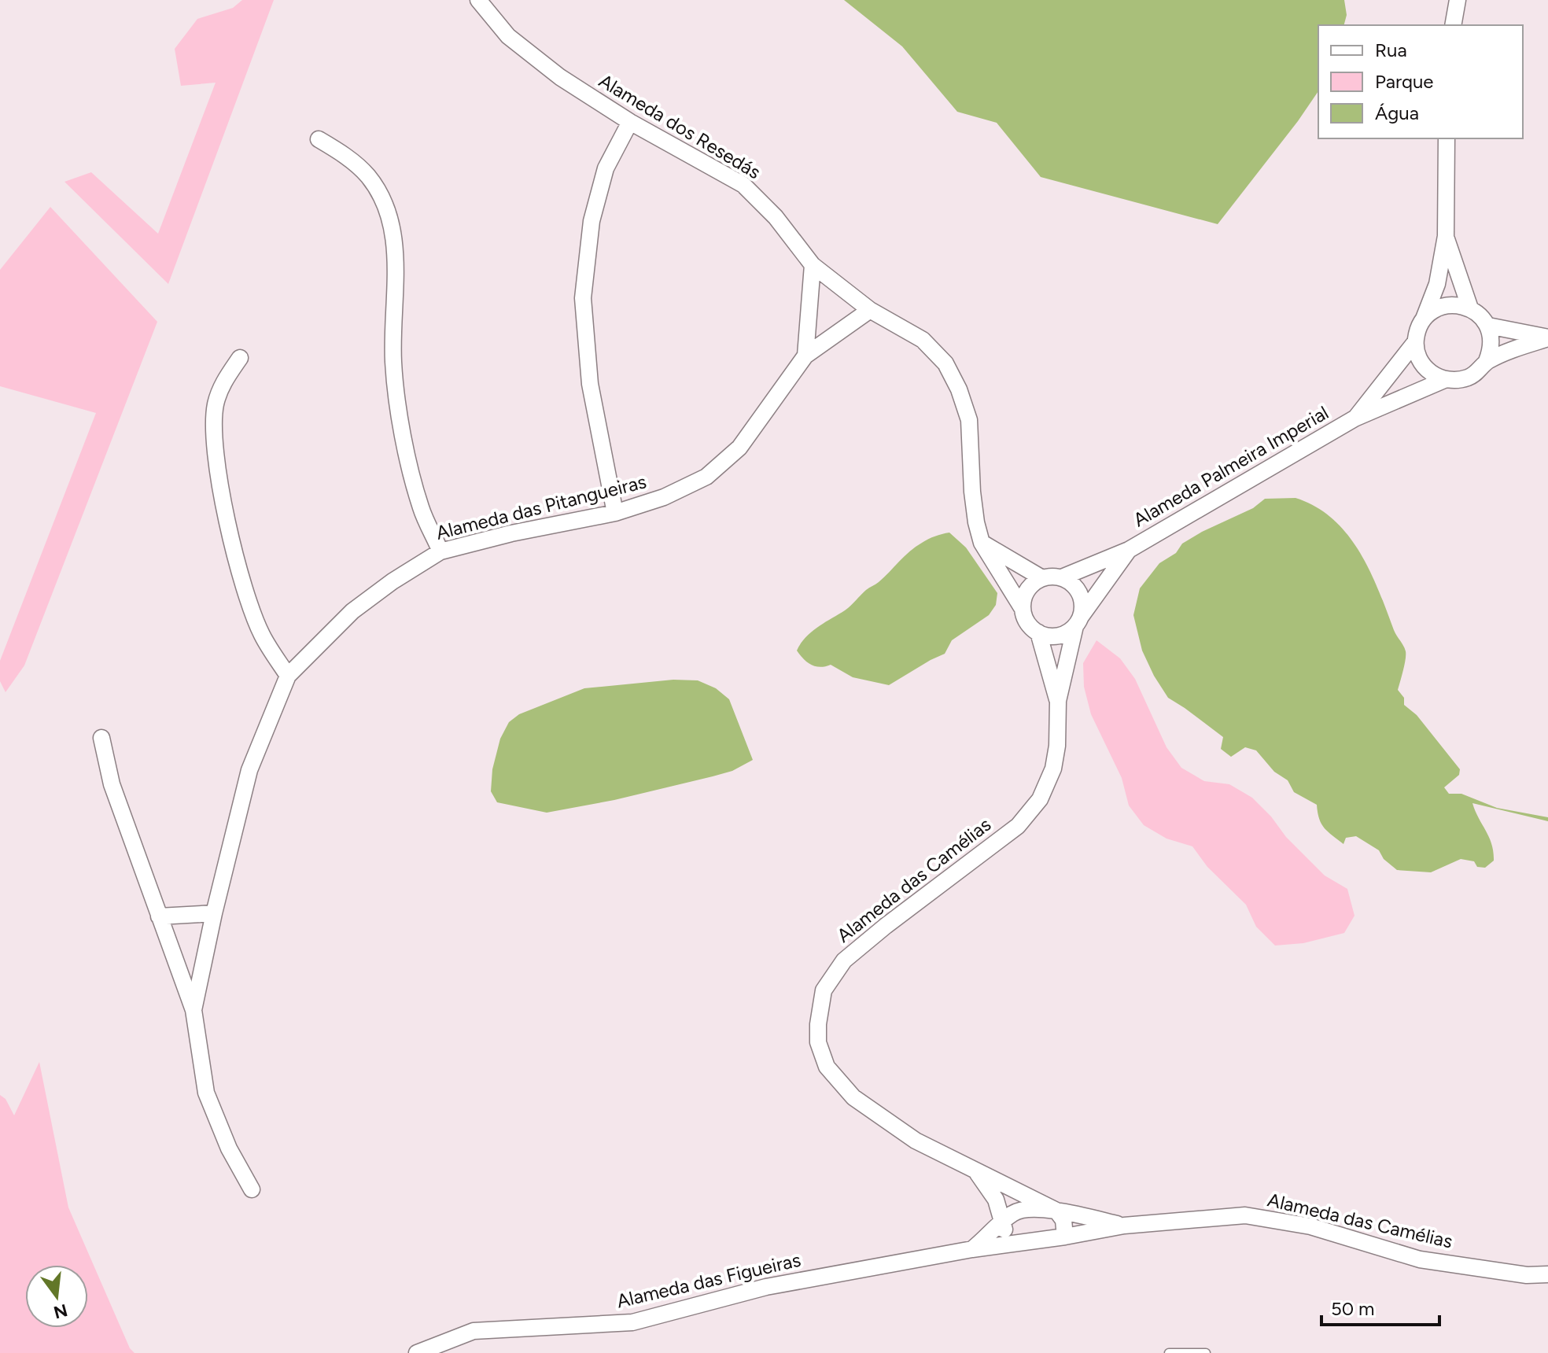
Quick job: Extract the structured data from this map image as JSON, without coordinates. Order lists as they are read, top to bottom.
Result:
{
  "streets": {
    "street": [
      "Alameda dos Resedás",
      "Alameda Palmeira Imperial",
      "Alameda das Pitangueiras",
      "Alameda das Camélias",
      "Alameda das Figueiras"
    ]
  },
  "crossings": [
    ["Alameda dos Resedás", "Alameda Palmeira Imperial"],
    ["Alameda dos Resedás", "Alameda das Pitangueiras"],
    ["Alameda das Camélias", "Alameda das Figueiras"]
  ],
  "legend": ["Rua", "Parque", "Água"],
  "scale_bar": "50 m",
  "north": "bottom"
}
